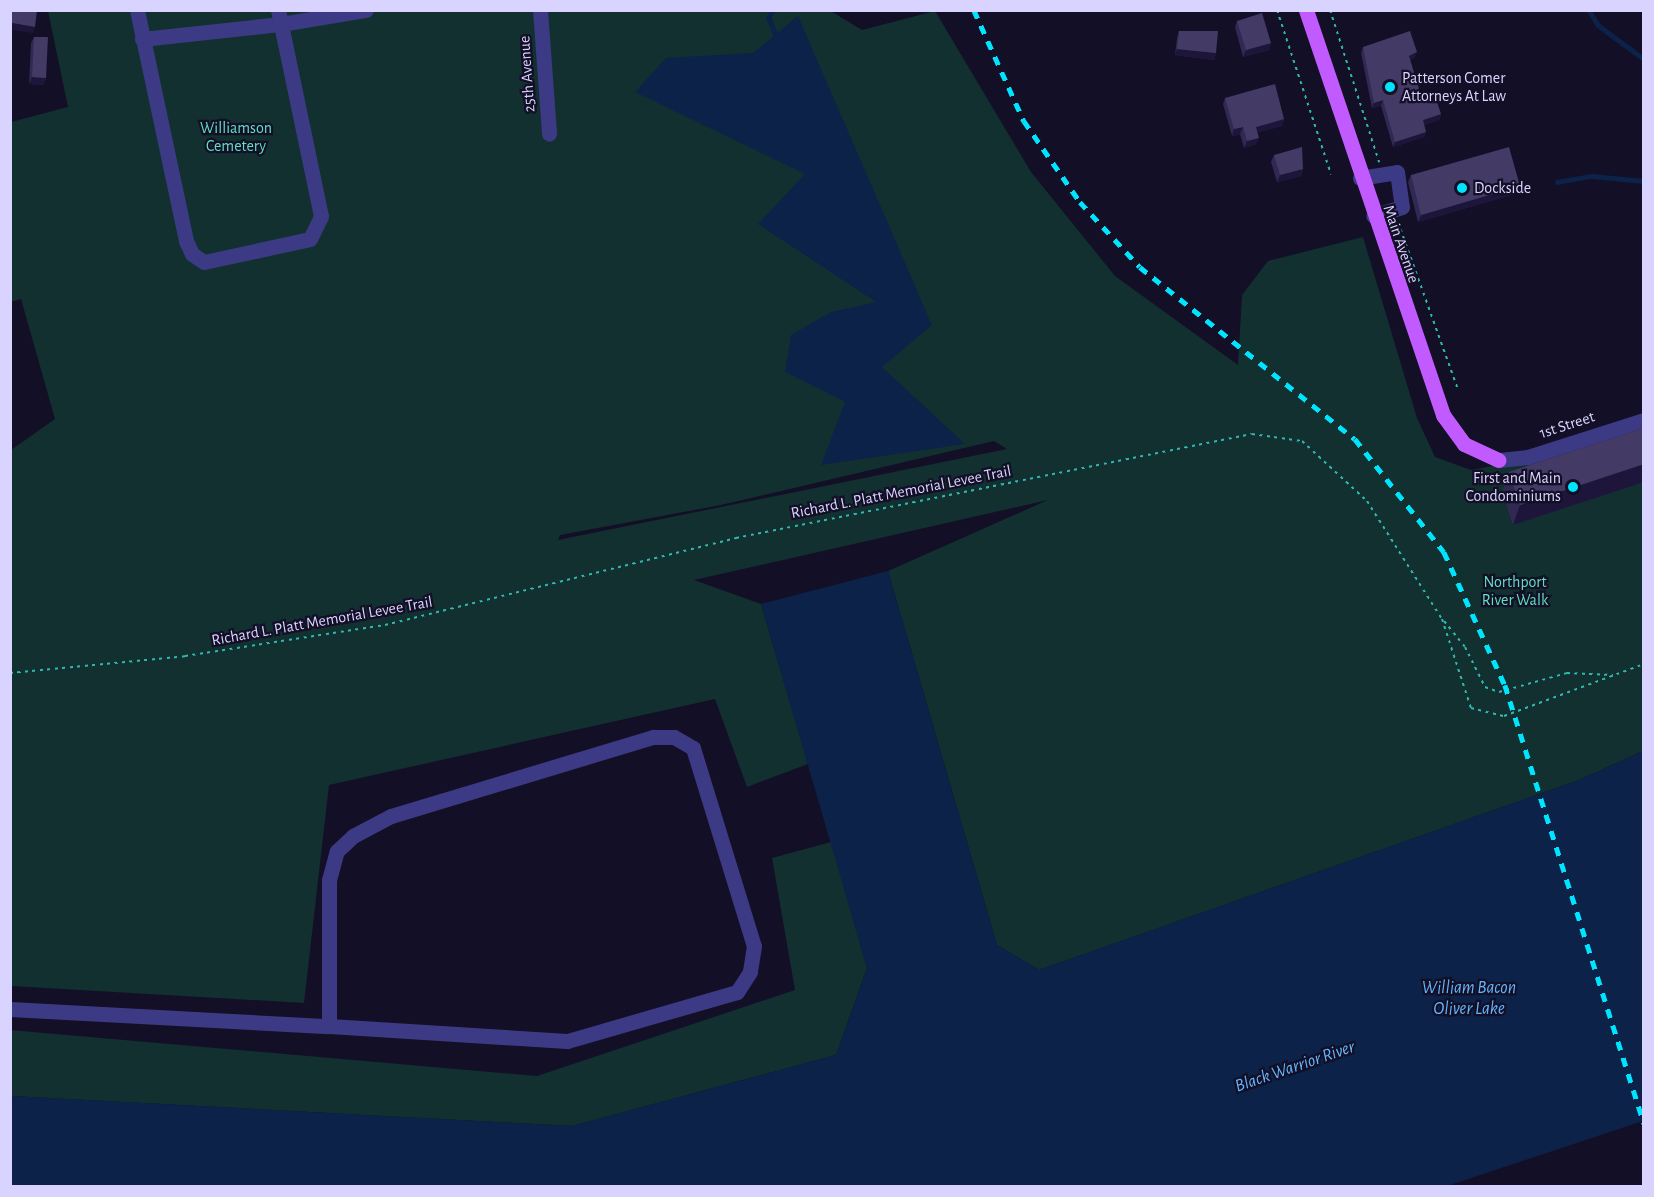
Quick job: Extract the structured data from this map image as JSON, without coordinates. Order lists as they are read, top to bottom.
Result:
{
  "streets": {
    "main road": ["Main Avenue"],
    "street": ["25th Avenue", "1st Street"],
    "path": ["Richard L. Platt Memorial Levee Trail"]
  },
  "crossings": [
    ["Main Avenue", "1st Street"]
  ],
  "water": ["William Bacon Oliver Lake", "Black Warrior River"],
  "parks": ["Williamson Cemetery", "Northport River Walk"],
  "places": ["Patterson Comer Attorneys At Law", "Dockside", "First and Main Condominiums"]
}
